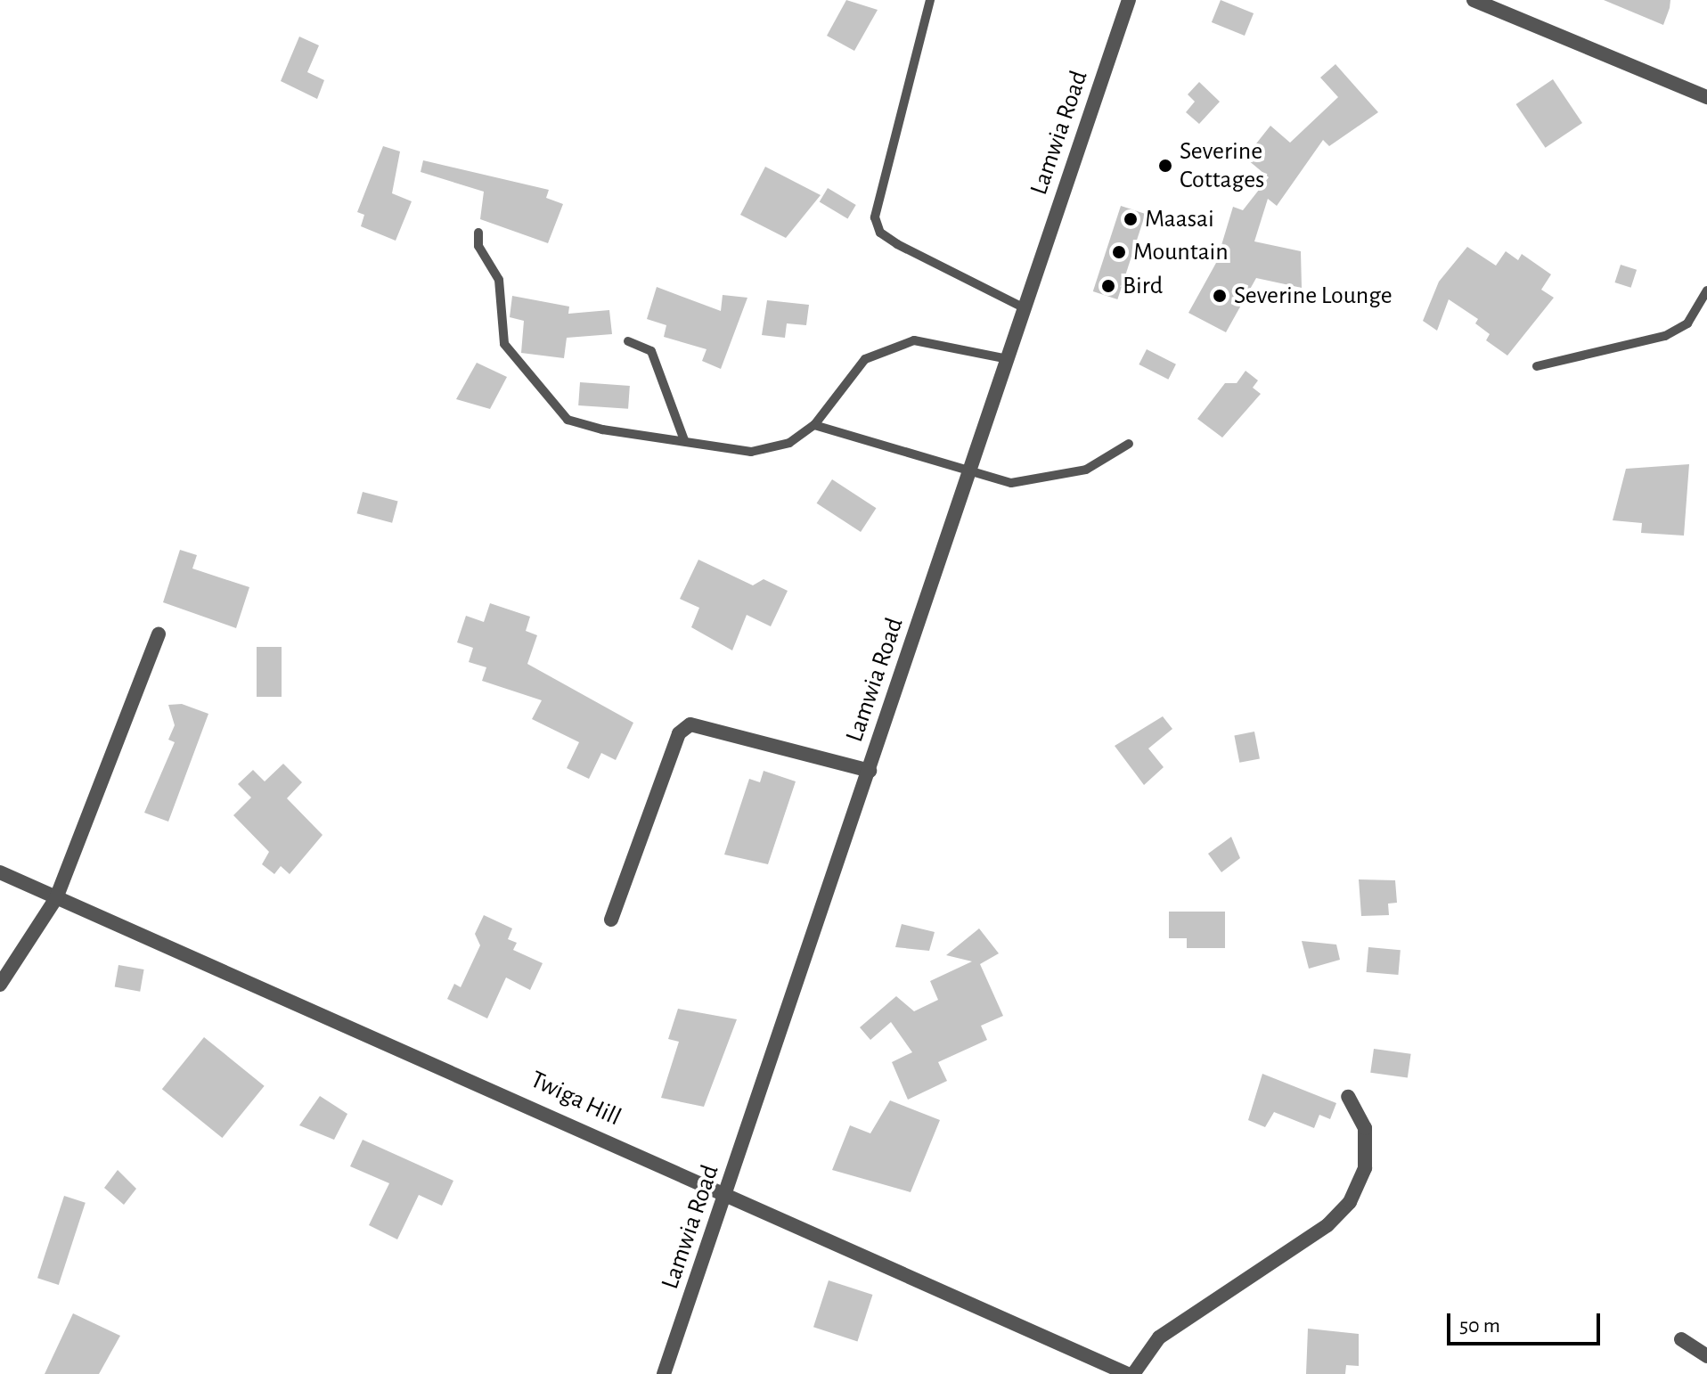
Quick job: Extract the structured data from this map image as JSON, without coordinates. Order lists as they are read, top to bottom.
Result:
{
  "streets": {
    "street": ["Lamwia Road", "Twiga Hill"]
  },
  "crossings": [
    ["Lamwia Road", "Twiga Hill"]
  ],
  "places": [
    "Severine Cottages",
    "Maasai",
    "Mountain",
    "Bird",
    "Severine Lounge"
  ],
  "scale_bar": "50 m"
}
